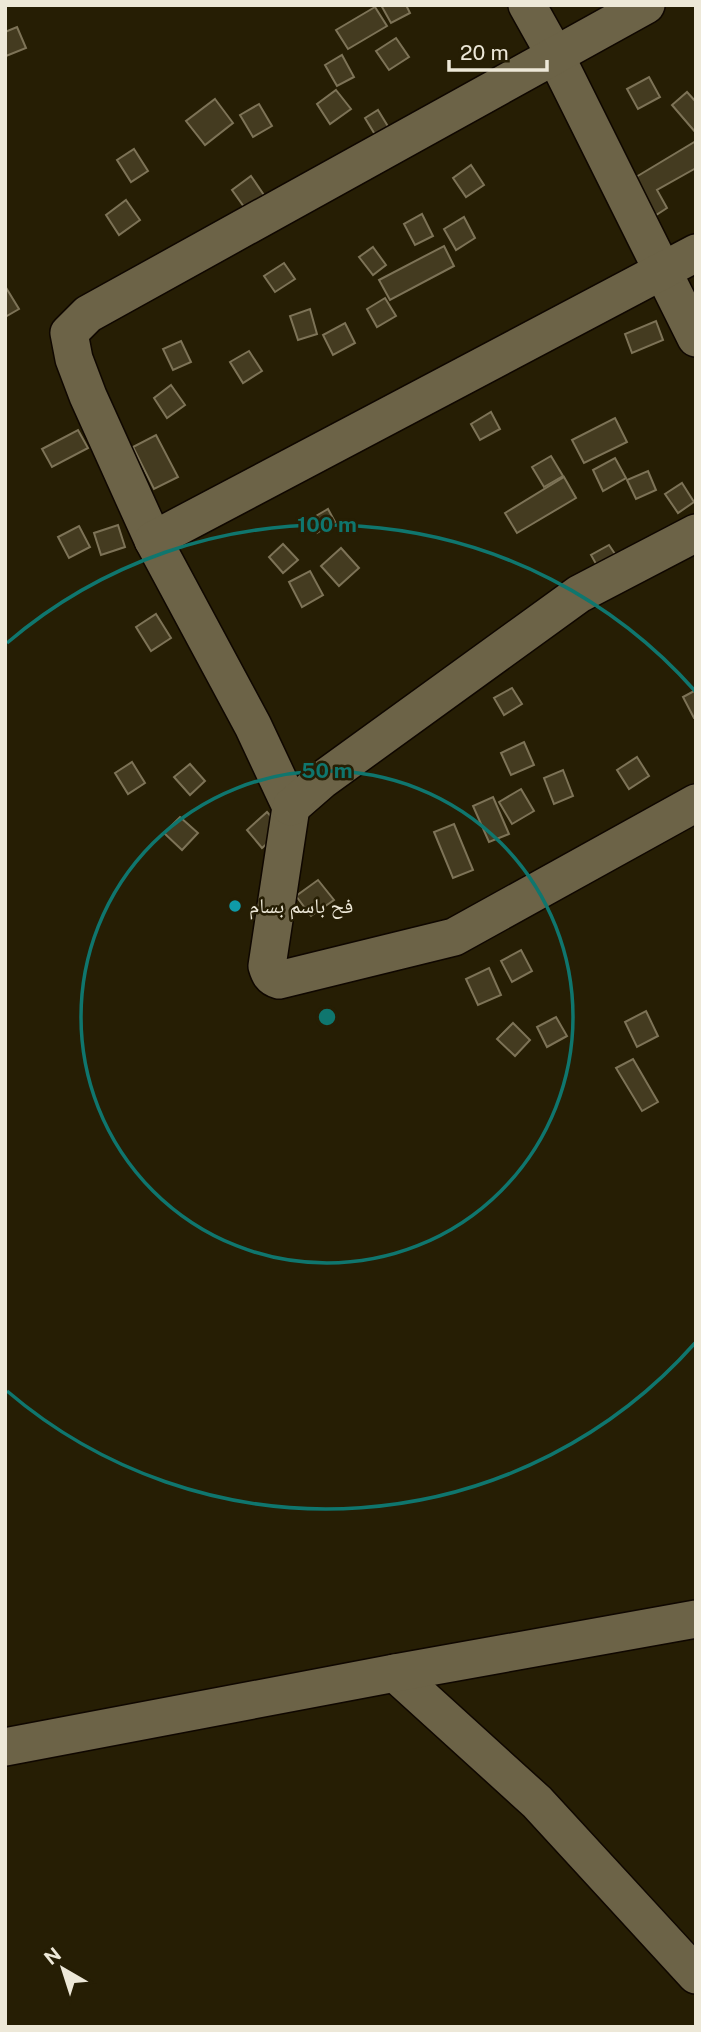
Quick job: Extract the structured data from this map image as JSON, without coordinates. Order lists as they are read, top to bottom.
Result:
{
  "places": ["فح باسم بسام"],
  "scale_bar": "20 m",
  "north": "top left",
  "rings": ["100 m", "50 m"]
}
